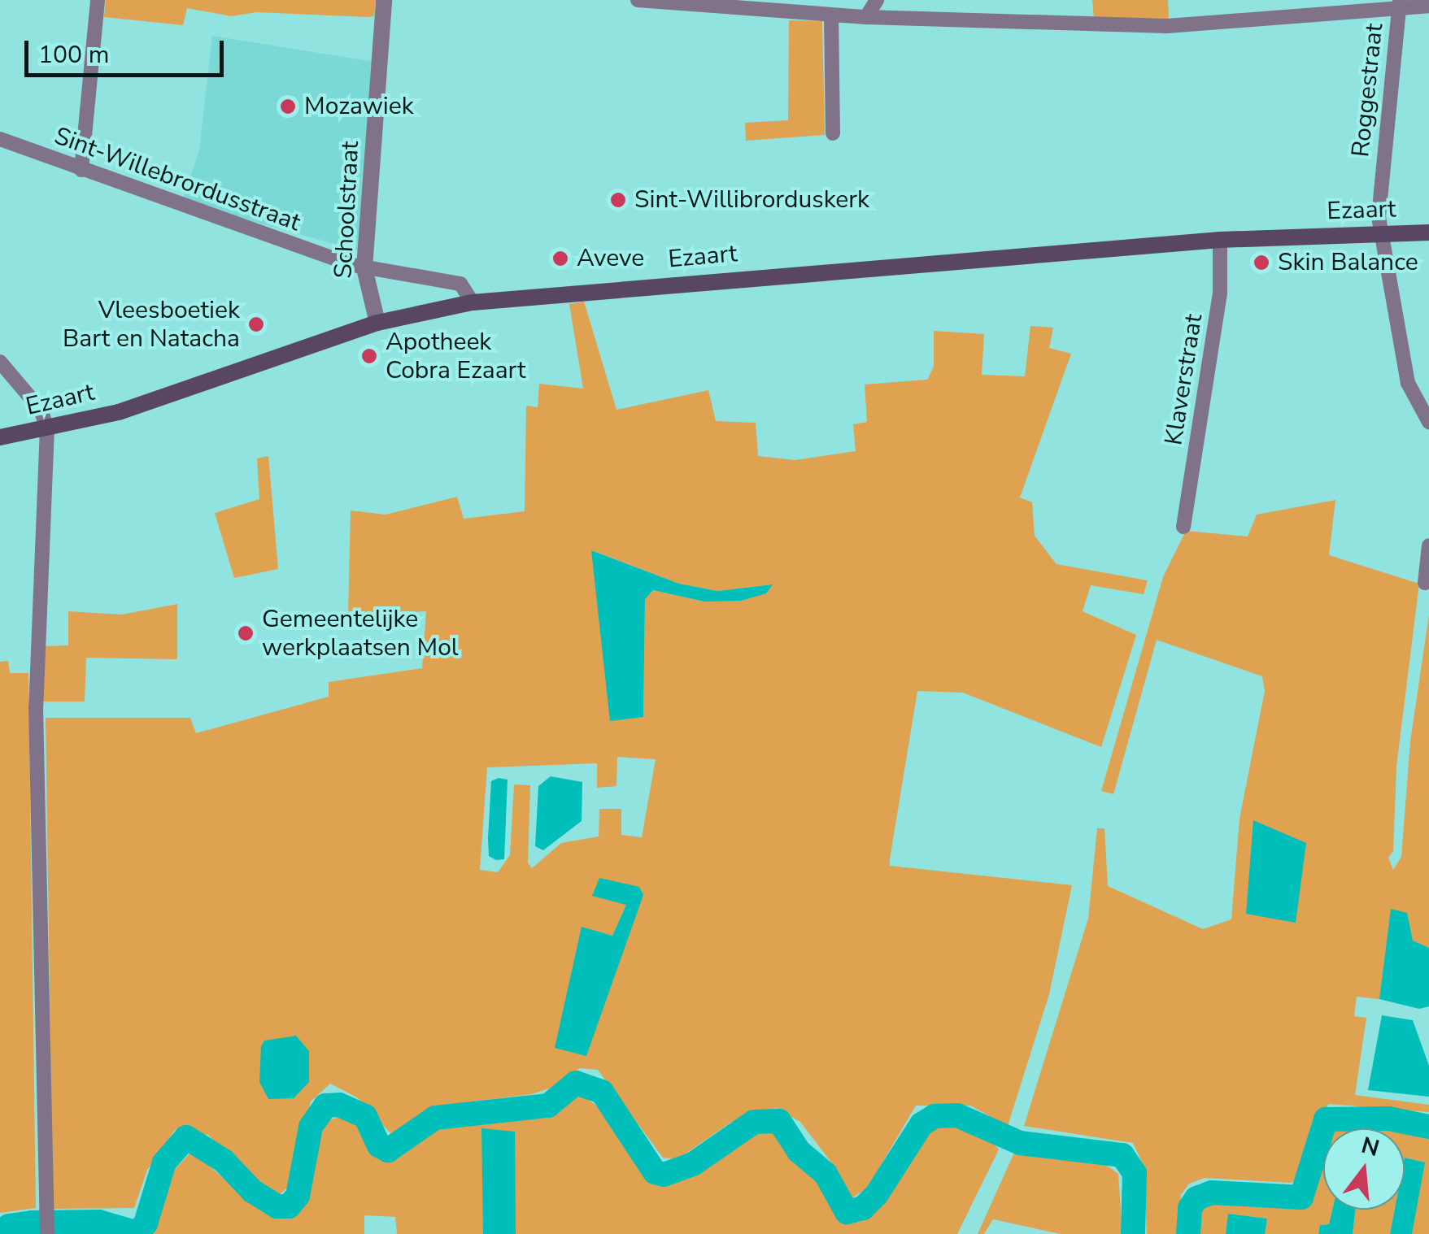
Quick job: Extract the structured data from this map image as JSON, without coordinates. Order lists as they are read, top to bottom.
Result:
{
  "streets": {
    "main road": ["Ezaart"],
    "street": [
      "Roggestraat",
      "Sint-Willebrordusstraat",
      "Schoolstraat",
      "Klaverstraat"
    ]
  },
  "crossings": [
    ["Roggestraat", "Ezaart"],
    ["Sint-Willebrordusstraat", "Schoolstraat"],
    ["Sint-Willebrordusstraat", "Ezaart"],
    ["Schoolstraat", "Ezaart"],
    ["Ezaart", "Klaverstraat"]
  ],
  "places": [
    "Mozawiek",
    "Sint-Willibrorduskerk",
    "Aveve",
    "Skin Balance",
    "Vleesboetiek Bart en Natacha",
    "Apotheek Cobra Ezaart",
    "Gemeentelijke werkplaatsen Mol"
  ],
  "scale_bar": "100 m",
  "north": "top"
}
